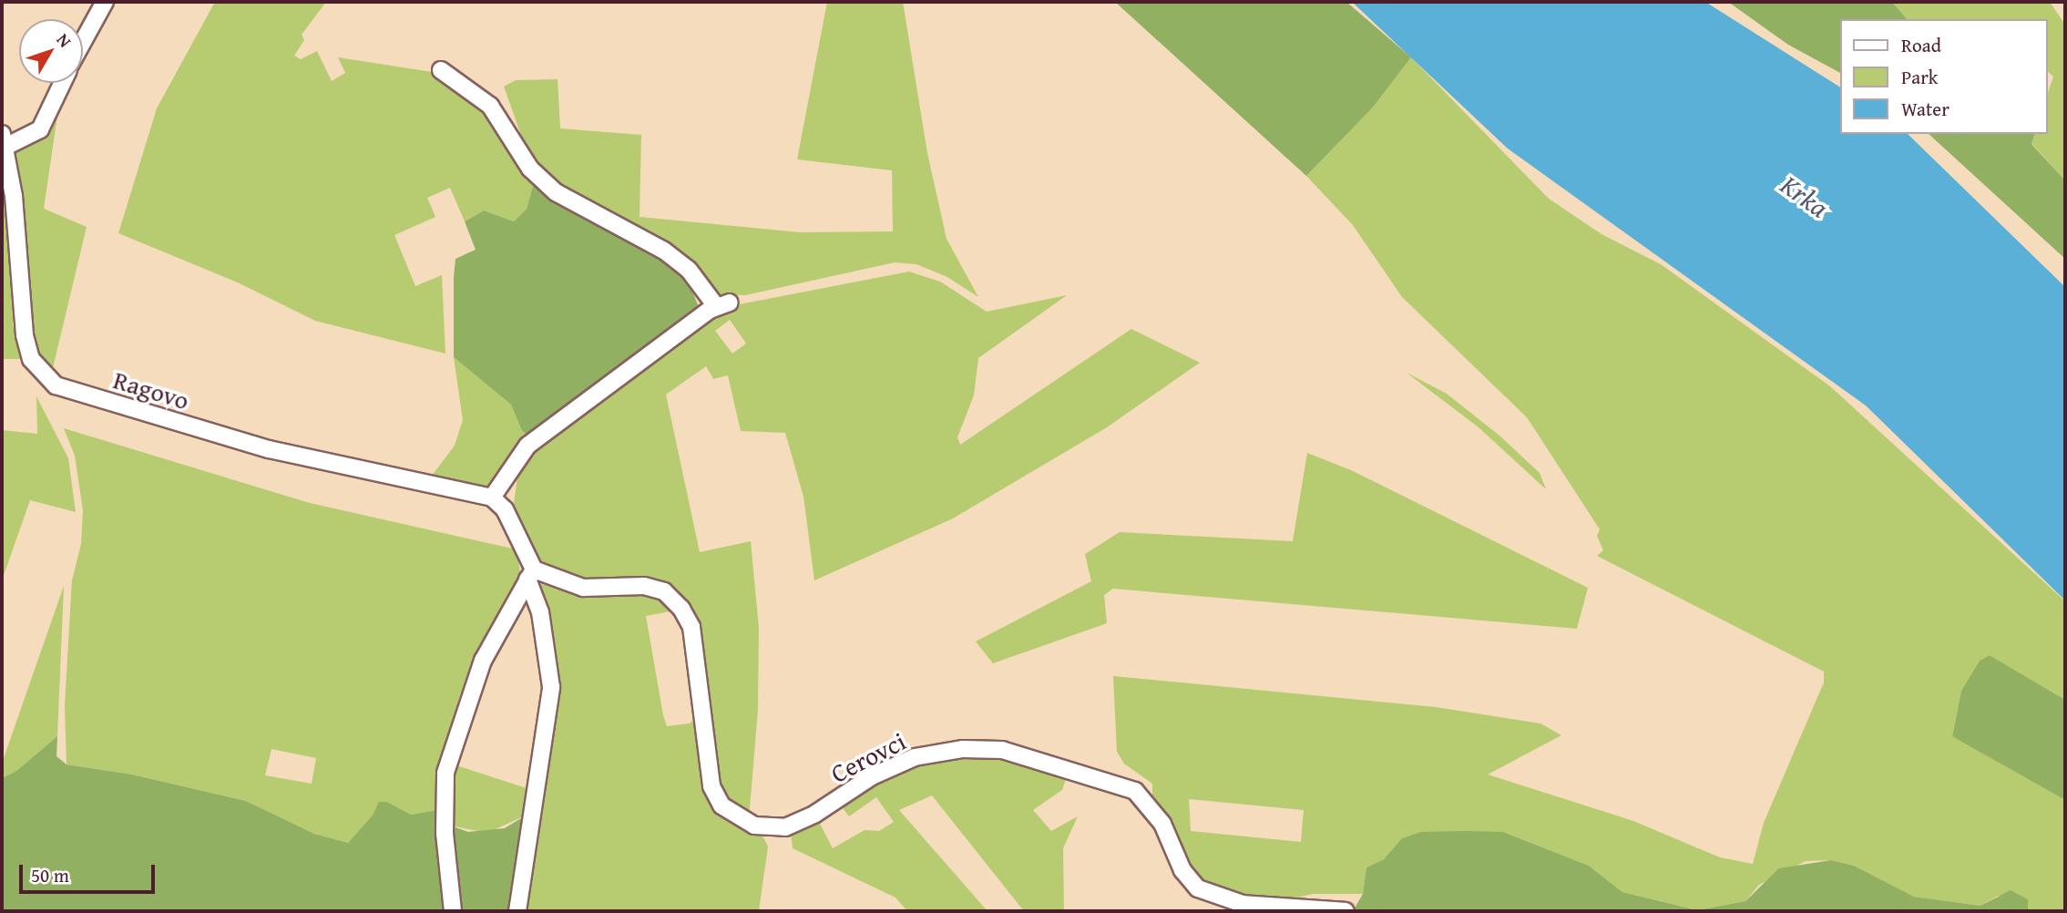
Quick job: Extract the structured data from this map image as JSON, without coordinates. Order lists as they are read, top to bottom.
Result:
{
  "streets": {
    "street": ["Ragovo", "Cerovci"]
  },
  "water": ["Krka"],
  "legend": ["Road", "Park", "Water"],
  "scale_bar": "50 m",
  "north": "top right"
}
